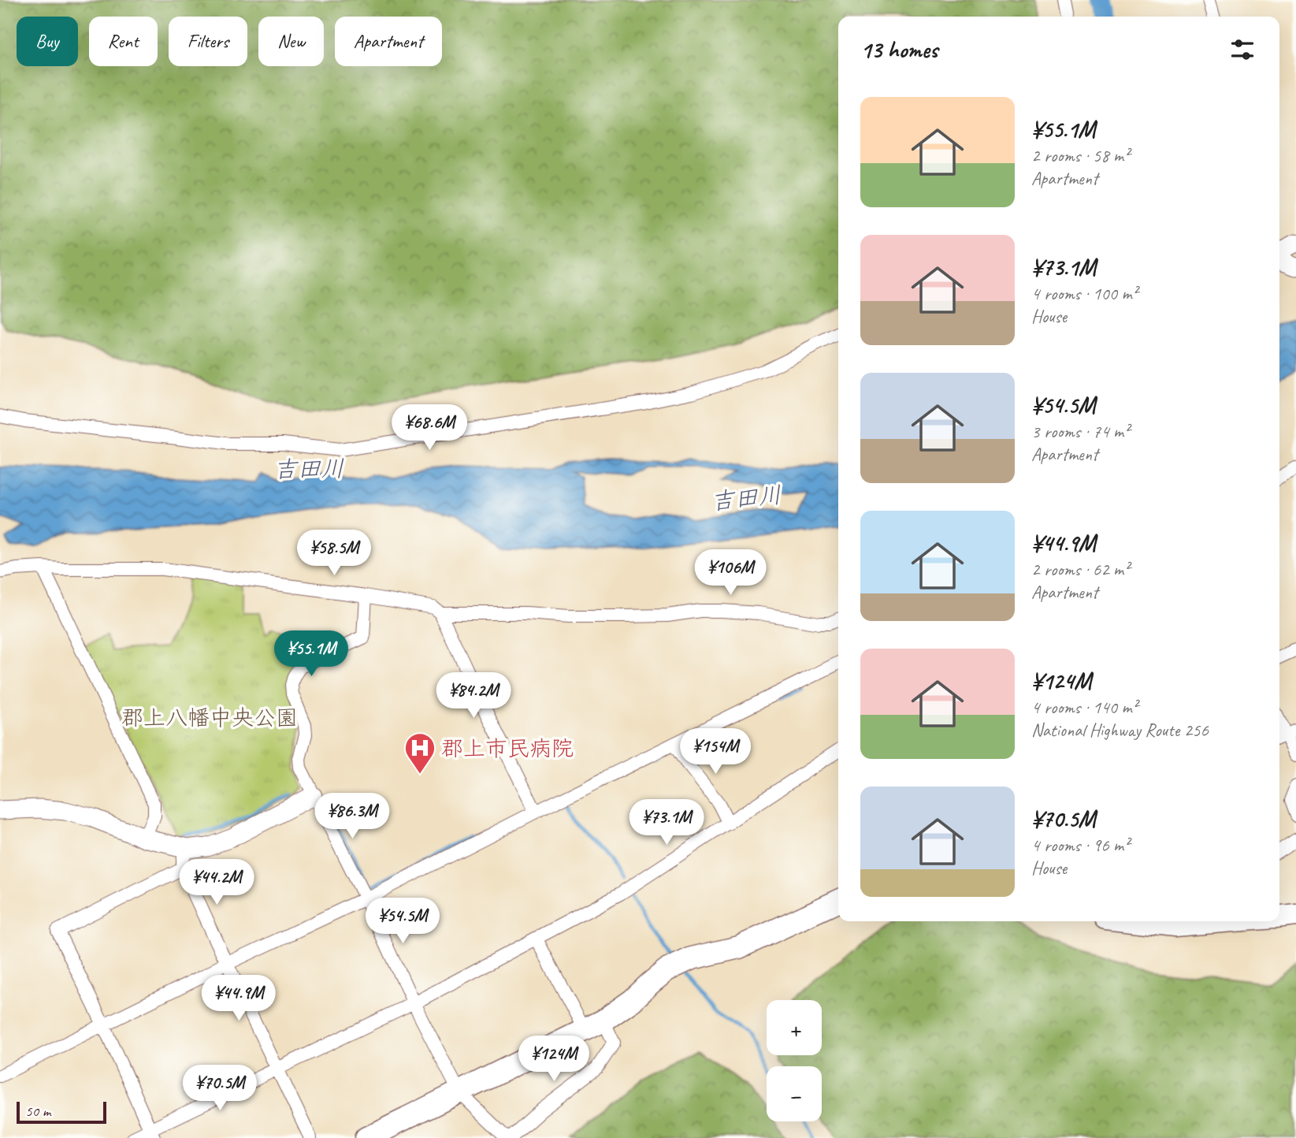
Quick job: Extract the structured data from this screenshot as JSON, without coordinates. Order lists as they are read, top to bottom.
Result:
{
  "water": ["吉田川"],
  "parks": ["郡上八幡中央公園"],
  "places": {
    "hospital": ["郡上市民病院"]
  },
  "scale_bar": "50 m",
  "page": {
    "chip": [
      "Buy",
      "Rent",
      "Filters",
      "New",
      "Apartment"
    ],
    "heading": "13 homes",
    "list": [
      {
        "name": "¥55.1M",
        "note": "2 rooms · 58 m² · Apartment"
      },
      {
        "name": "¥73.1M",
        "note": "4 rooms · 100 m² · House"
      },
      {
        "name": "¥54.5M",
        "note": "3 rooms · 74 m² · Apartment"
      },
      {
        "name": "¥44.9M",
        "note": "2 rooms · 62 m² · Apartment"
      },
      {
        "name": "¥124M",
        "note": "4 rooms · 140 m² · National Highway Route 256"
      },
      {
        "name": "¥70.5M",
        "note": "4 rooms · 96 m² · House"
      }
    ],
    "price": [
      "¥68.6M",
      "¥58.5M",
      "¥106M",
      "¥55.1M",
      "¥84.2M",
      "¥154M",
      "¥86.3M",
      "¥73.1M",
      "¥44.2M",
      "¥54.5M",
      "¥44.9M",
      "¥124M",
      "¥70.5M"
    ],
    "map_buttons": ["+", "−"],
    "scale": "50 m"
  }
}
